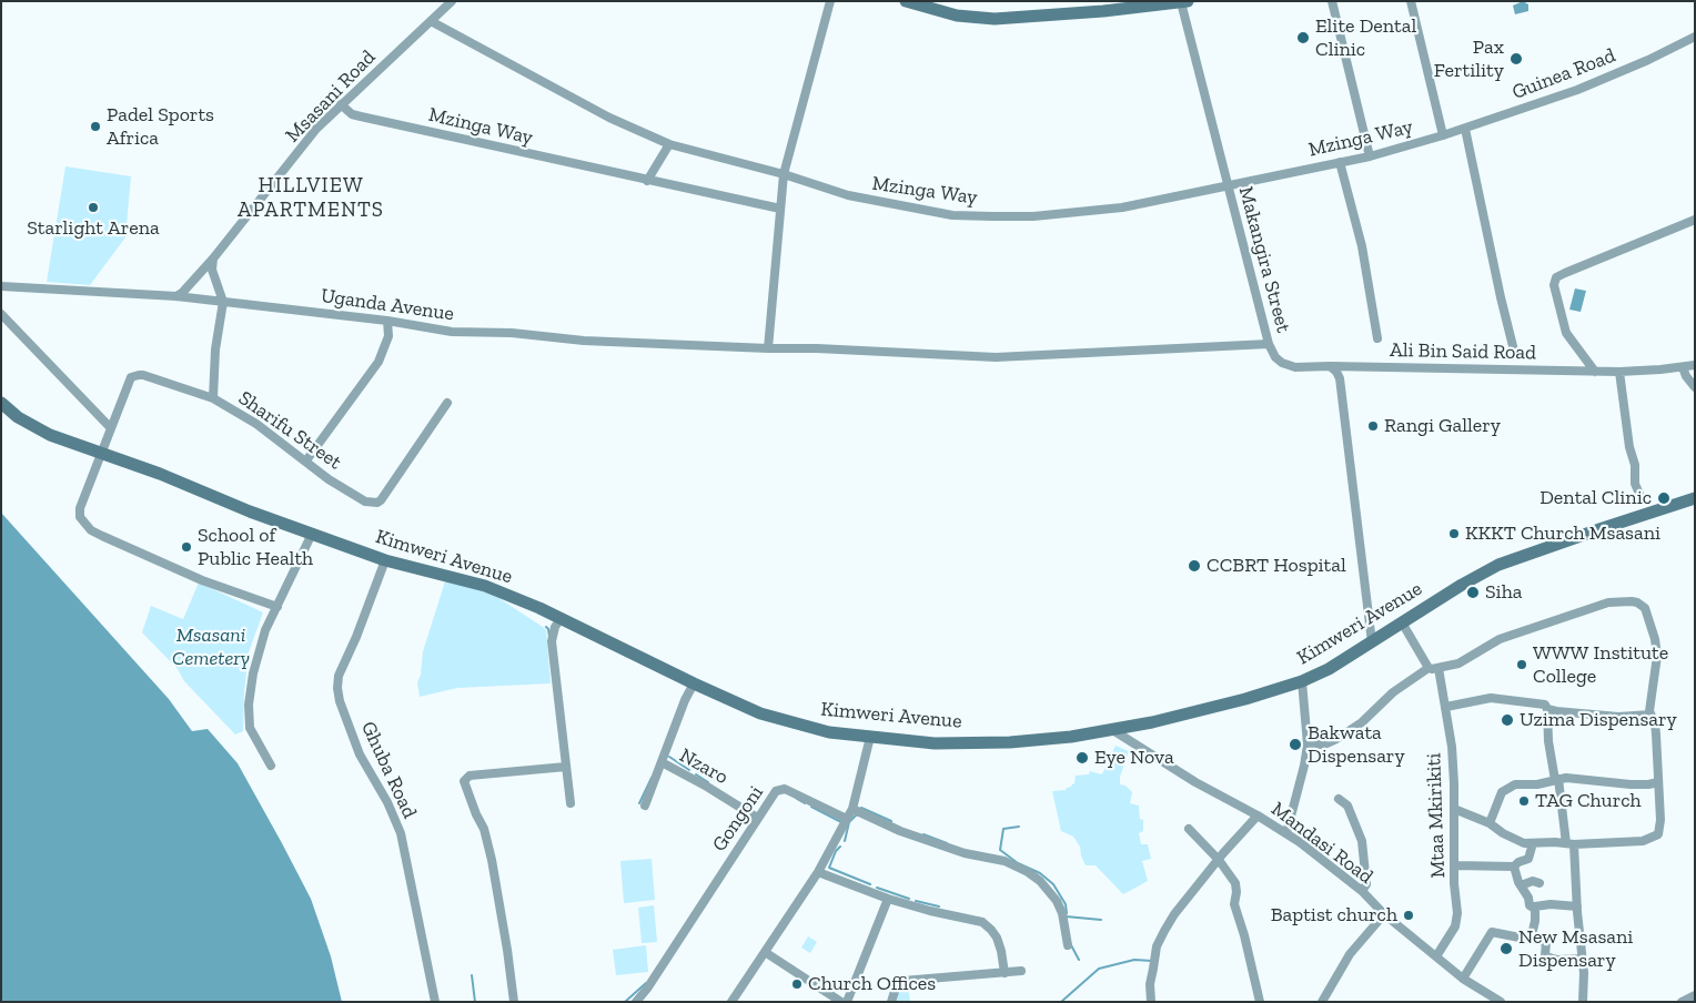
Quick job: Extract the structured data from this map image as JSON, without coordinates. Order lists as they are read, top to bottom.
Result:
{
  "streets": {
    "street": [
      "Guinea Road",
      "Msasani Road",
      "Mzinga Way",
      "Makangira Street",
      "Uganda Avenue",
      "Ali Bin Said Road",
      "Sharifu Street",
      "Kimweri Avenue",
      "Nzaro",
      "Ghuba Road",
      "Mtaa Mkirikiti",
      "Gongoni",
      "Mandasi Road"
    ]
  },
  "crossings": [
    ["Guinea Road", "Mzinga Way"],
    ["Guinea Road", "Ali Bin Said Road"],
    ["Msasani Road", "Mzinga Way"],
    ["Msasani Road", "Uganda Avenue"],
    ["Mzinga Way", "Makangira Street"],
    ["Makangira Street", "Uganda Avenue"],
    ["Makangira Street", "Ali Bin Said Road"],
    ["Sharifu Street", "Kimweri Avenue"],
    ["Kimweri Avenue", "Ghuba Road"],
    ["Kimweri Avenue", "Mandasi Road"],
    ["Nzaro", "Gongoni"],
    ["Mtaa Mkirikiti", "Mandasi Road"]
  ],
  "districts": ["HILLVIEW APARTMENTS"],
  "parks": ["Msasani Cemetery"],
  "places": [
    "Elite Dental Clinic",
    "Pax Fertility",
    "Padel Sports Africa",
    "Starlight Arena",
    "Rangi Gallery",
    "Dental Clinic",
    "KKKT Church Msasani",
    "School of Public Health",
    "CCBRT Hospital",
    "Siha",
    "WWW Institute College",
    "Uzima Dispensary",
    "Bakwata Dispensary",
    "Eye Nova",
    "TAG Church",
    "Baptist church",
    "New Msasani Dispensary",
    "Church Offices"
  ]
}
